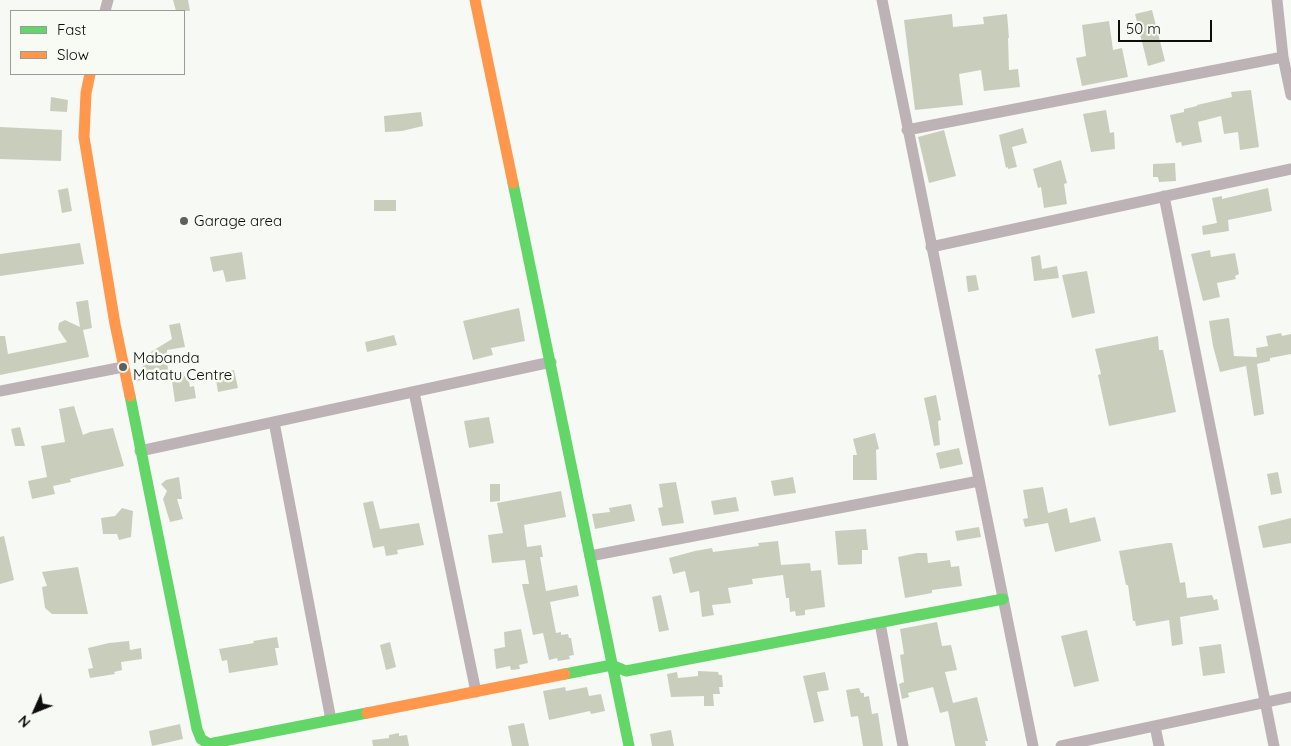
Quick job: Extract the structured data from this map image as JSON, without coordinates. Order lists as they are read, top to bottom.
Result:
{
  "places": ["Garage area", "Mabanda Matatu Centre"],
  "legend": ["Fast", "Slow"],
  "scale_bar": "50 m",
  "north": "bottom left"
}
